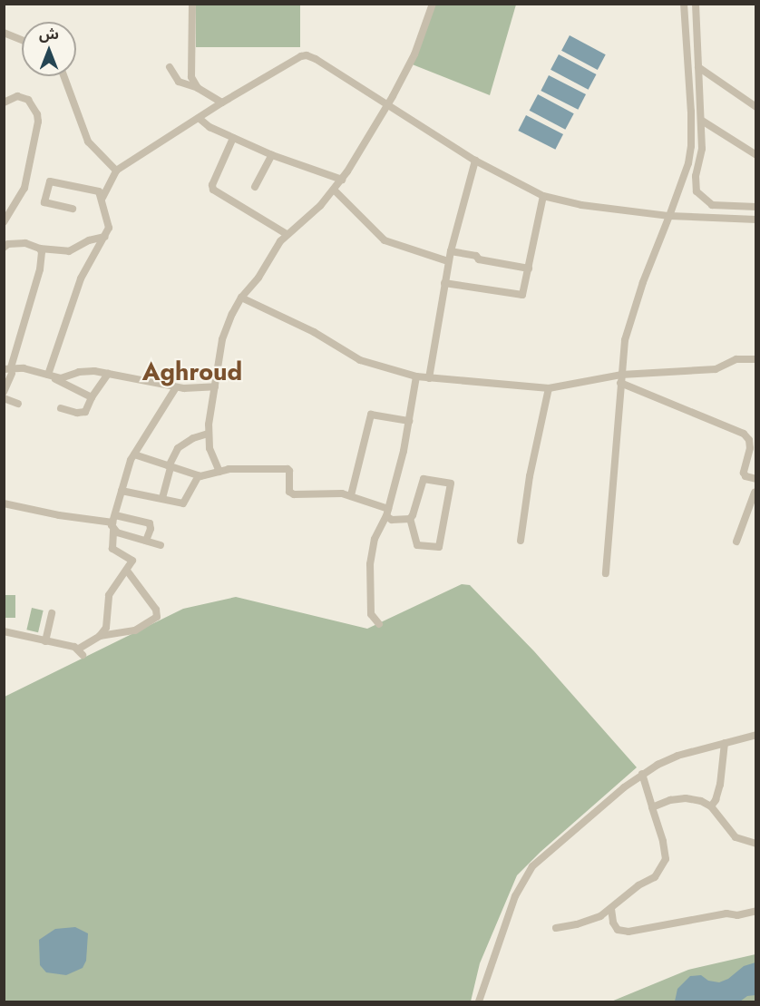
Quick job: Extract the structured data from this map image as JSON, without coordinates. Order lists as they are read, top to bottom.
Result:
{
  "districts": ["Aghroud"],
  "north": "top"
}
